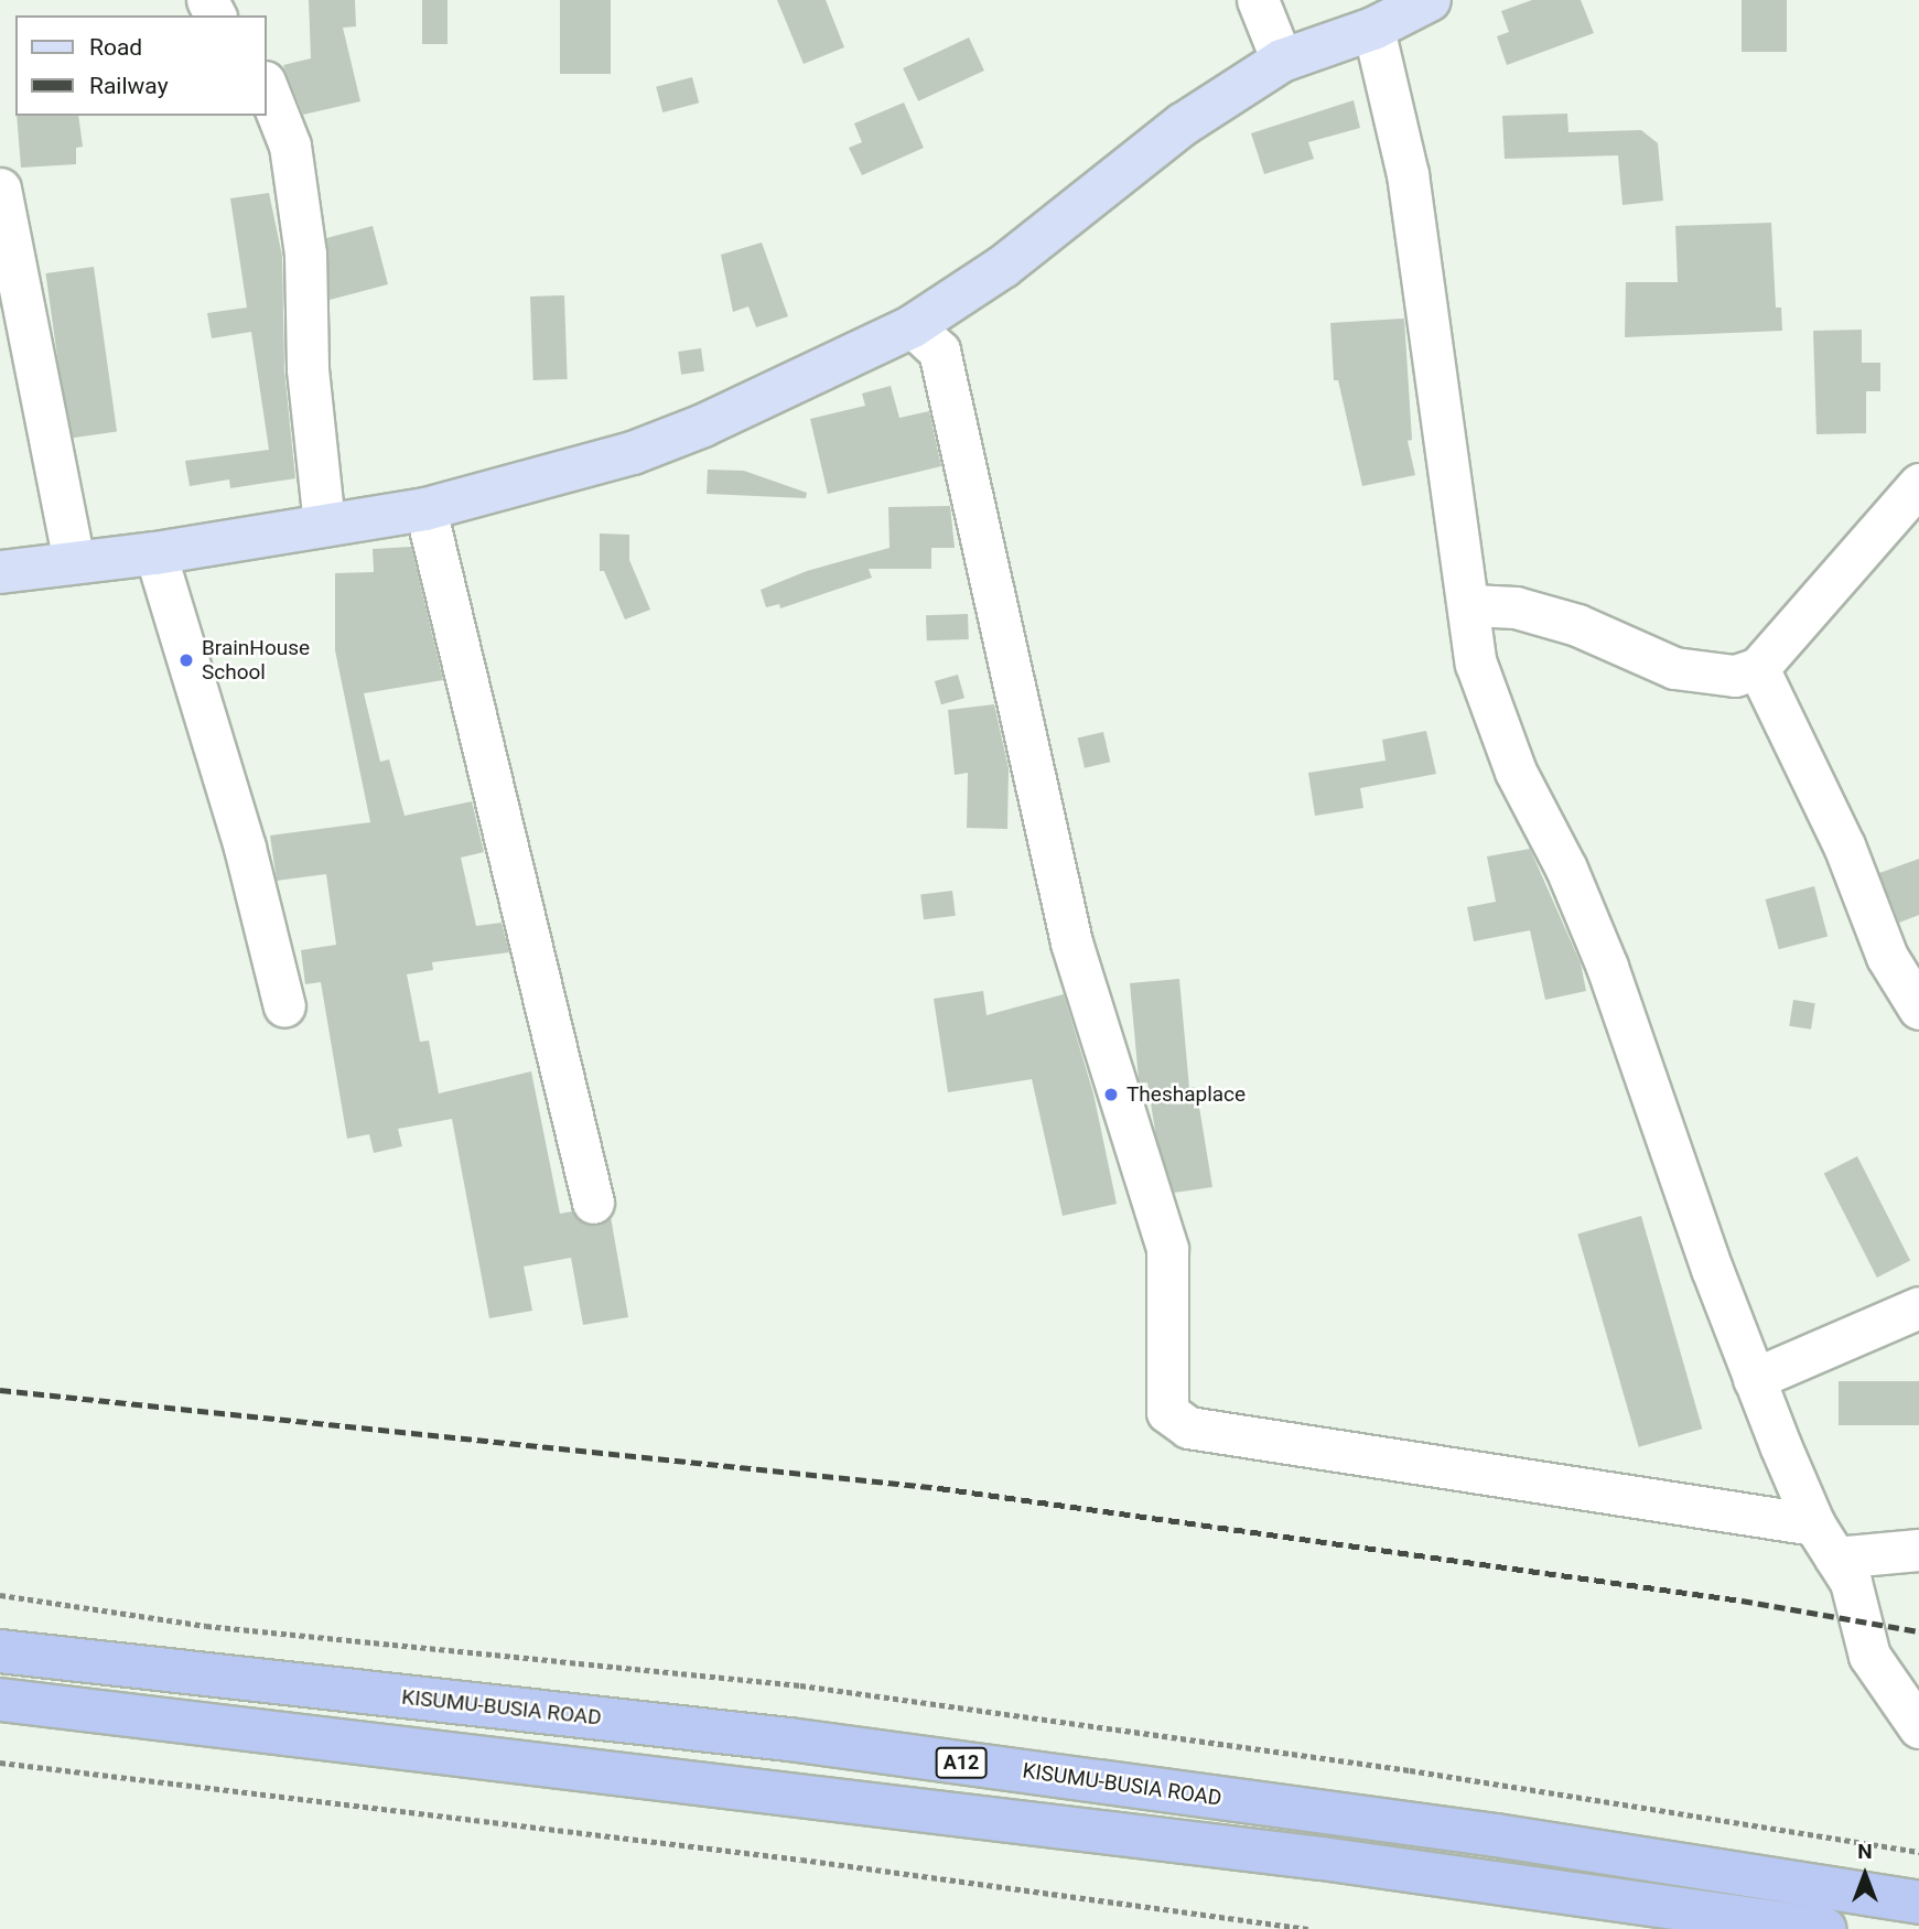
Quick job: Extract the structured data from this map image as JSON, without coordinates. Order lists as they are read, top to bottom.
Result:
{
  "streets": {
    "highway": ["KISUMU-BUSIA ROAD", "A12"]
  },
  "places": ["BrainHouse School", "Theshaplace"],
  "legend": ["Road", "Railway"],
  "north": "top"
}
